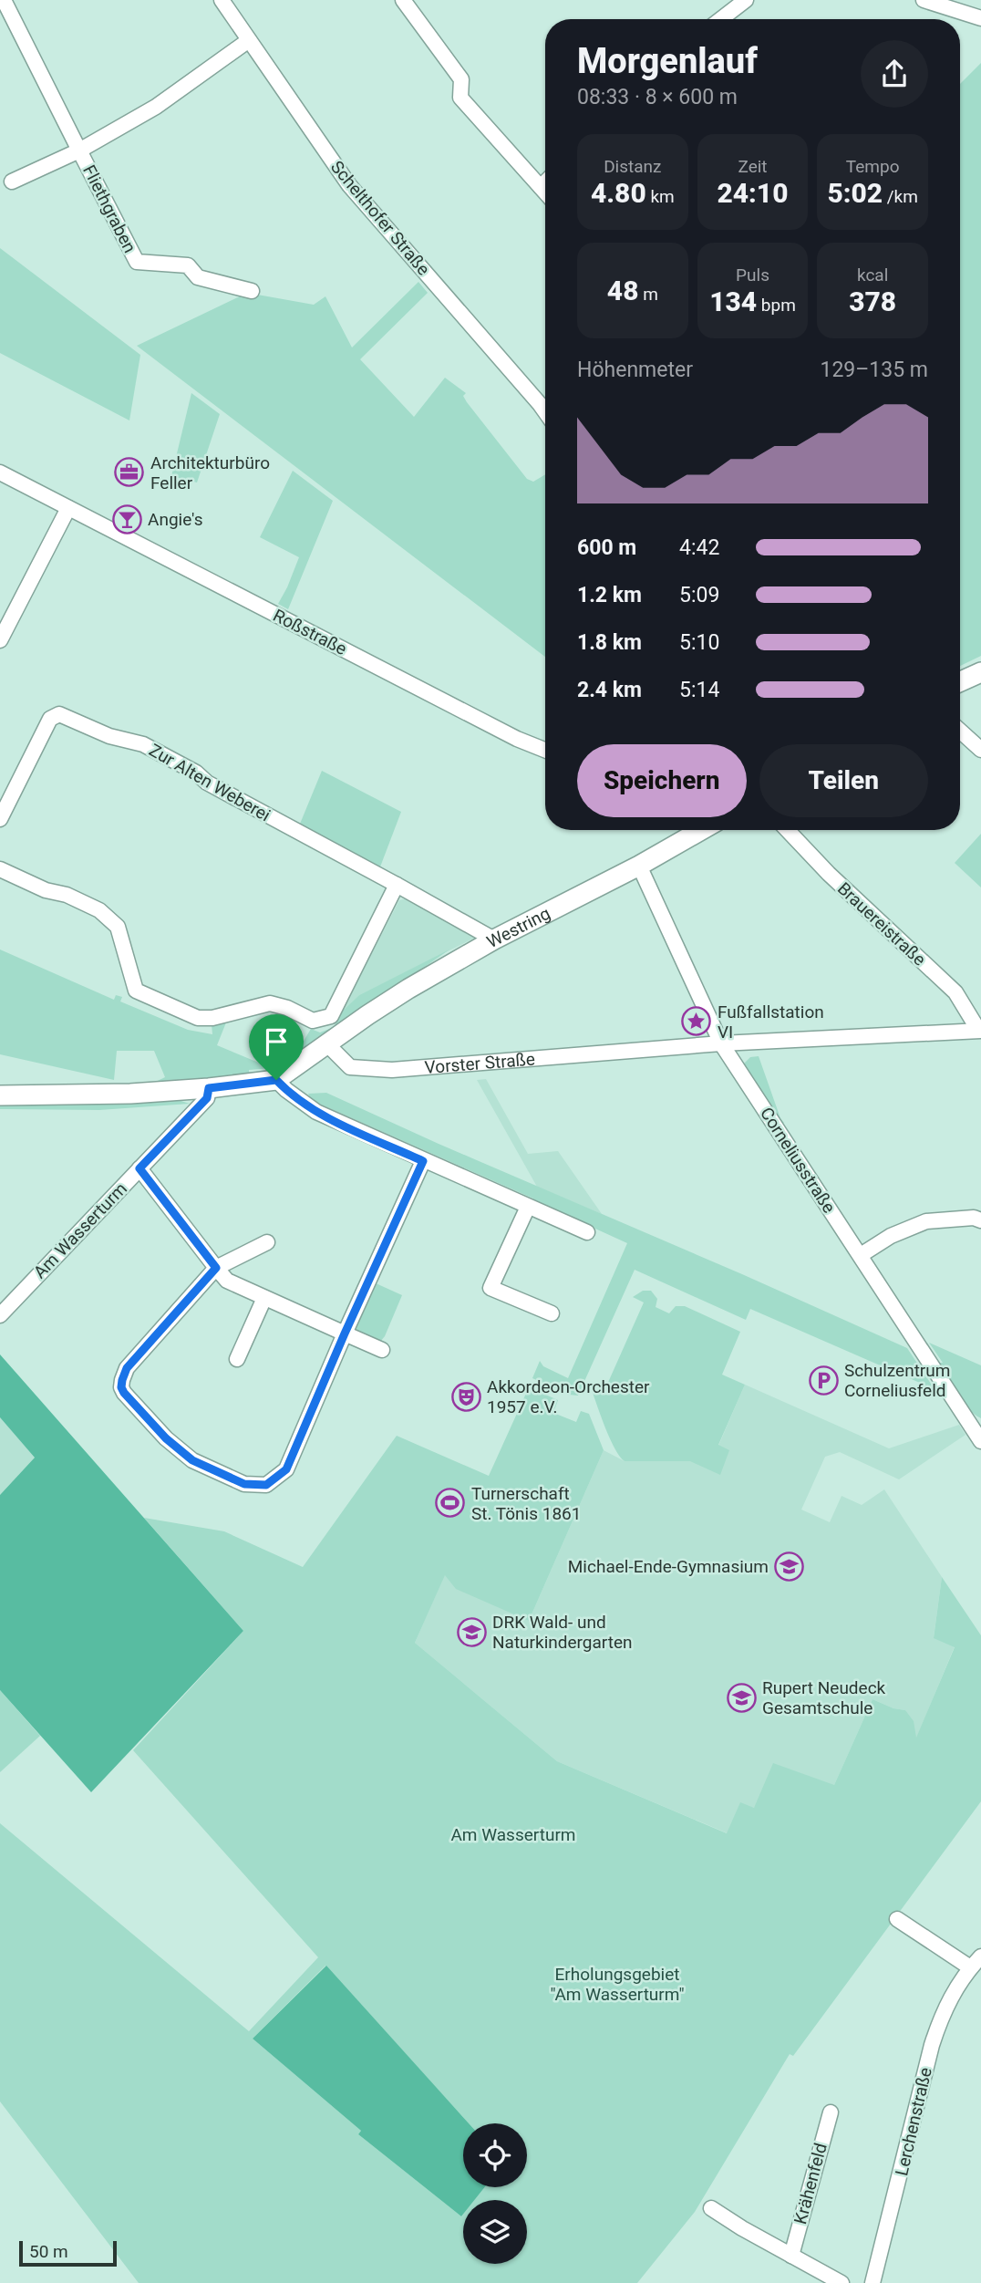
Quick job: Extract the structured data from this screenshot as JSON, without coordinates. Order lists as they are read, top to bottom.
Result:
{
  "streets": {
    "street": [
      "Fliethgraben",
      "Schelthofer Straße",
      "Roßstraße",
      "Zur Alten Weberei",
      "Brauereistraße",
      "Westring",
      "Vorster Straße",
      "Corneliusstraße",
      "Am Wasserturm",
      "Lerchenstraße",
      "Krähenfeld"
    ]
  },
  "crossings": [
    ["Fliethgraben", "Schelthofer Straße"],
    ["Zur Alten Weberei", "Westring"],
    ["Brauereistraße", "Vorster Straße"],
    ["Westring", "Vorster Straße"],
    ["Westring", "Corneliusstraße"],
    ["Vorster Straße", "Corneliusstraße"]
  ],
  "parks": ["Am Wasserturm", "Erholungsgebiet \"Am Wasserturm\""],
  "places": {
    "office": ["Architekturbüro Feller"],
    "bar": ["Angie's"],
    "place": ["Fußfallstation VI"],
    "parking": ["Schulzentrum Corneliusfeld"],
    "theatre": ["Akkordeon-Orchester 1957 e.V."],
    "sports": ["Turnerschaft St. Tönis 1861"],
    "school or university": ["Michael-Ende-Gymnasium", "DRK Wald- und Naturkindergarten", "Rupert Neudeck Gesamtschule"]
  },
  "scale_bar": "50 m",
  "page": {
    "heading": ["Morgenlauf", "08:33 · 8 × 600 m"],
    "stats": [
      ["Distanz", "4.80 km"],
      ["Zeit", "24:10"],
      ["Tempo", "5:02 /km"],
      ["48 m"],
      ["Puls", "134 bpm"],
      ["kcal", "378"]
    ],
    "chart": ["Höhenmeter", "129–135 m"],
    "list": [
      {
        "name": "600 m",
        "note": "4:42"
      },
      {
        "name": "1.2 km",
        "note": "5:09"
      },
      {
        "name": "1.8 km",
        "note": "5:10"
      },
      {
        "name": "2.4 km",
        "note": "5:14"
      }
    ],
    "buttons": ["Speichern", "Teilen"],
    "scale": "50 m"
  }
}
